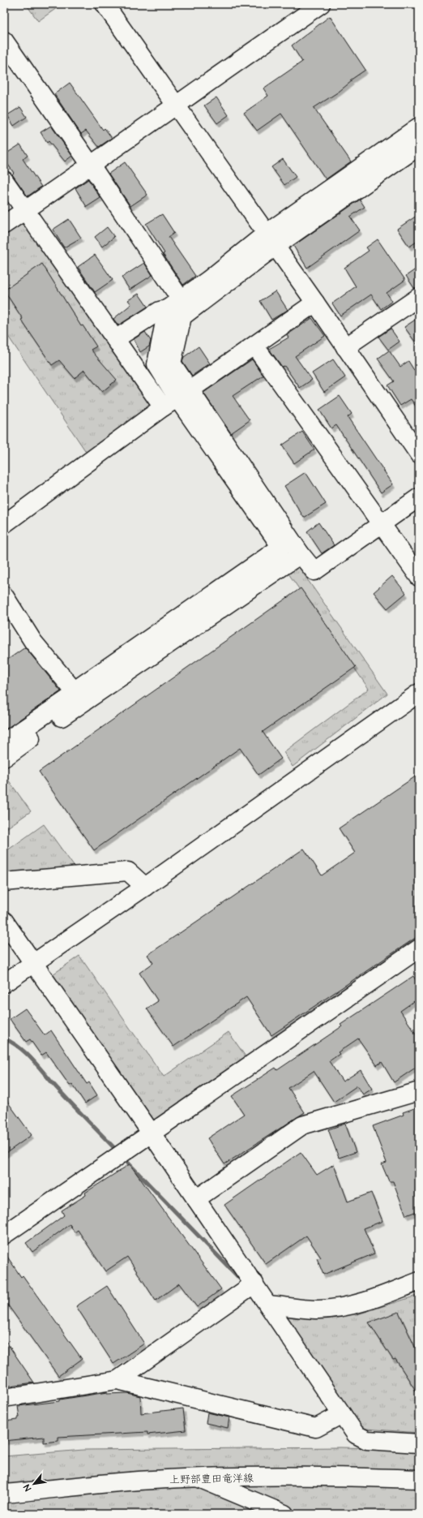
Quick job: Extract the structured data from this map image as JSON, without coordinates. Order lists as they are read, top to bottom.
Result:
{
  "streets": {
    "street": ["上野部豊田竜洋線"]
  },
  "north": "bottom left"
}
